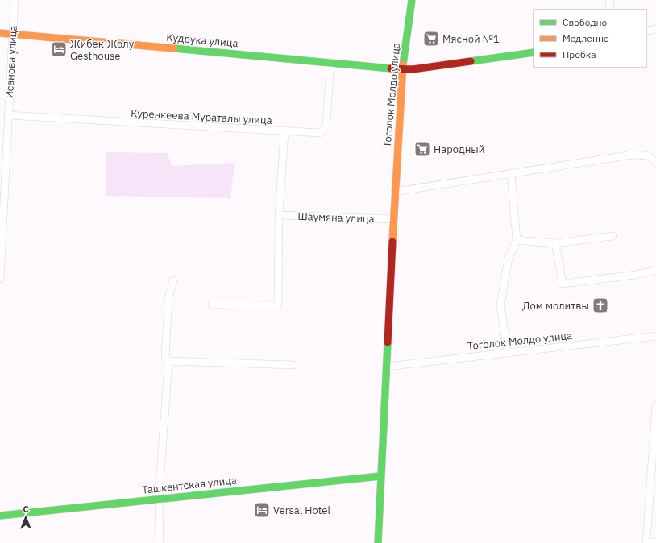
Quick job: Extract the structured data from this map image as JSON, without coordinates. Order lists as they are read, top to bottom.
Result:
{
  "streets": {
    "street": [
      "Кудрука улица",
      "Исанова улица",
      "Тоголок Молдо улица",
      "Куренкеева Мураталы улица",
      "Шаумяна улица",
      "Ташкентская улица"
    ]
  },
  "crossings": [
    ["Кудрука улица", "Исанова улица"],
    ["Кудрука улица", "Тоголок Молдо улица"],
    ["Кудрука улица", "Куренкеева Мураталы улица"],
    ["Исанова улица", "Куренкеева Мураталы улица"],
    ["Тоголок Молдо улица", "Шаумяна улица"],
    ["Тоголок Молдо улица", "Ташкентская улица"]
  ],
  "places": {
    "supermarket": ["Мясной №1", "Народный"],
    "hotel": ["Жибек-Жолу Gesthouse", "Versal Hotel"],
    "church": ["Дом молитвы"]
  },
  "legend": ["Свободно", "Медленно", "Пробка"],
  "north": "top"
}
